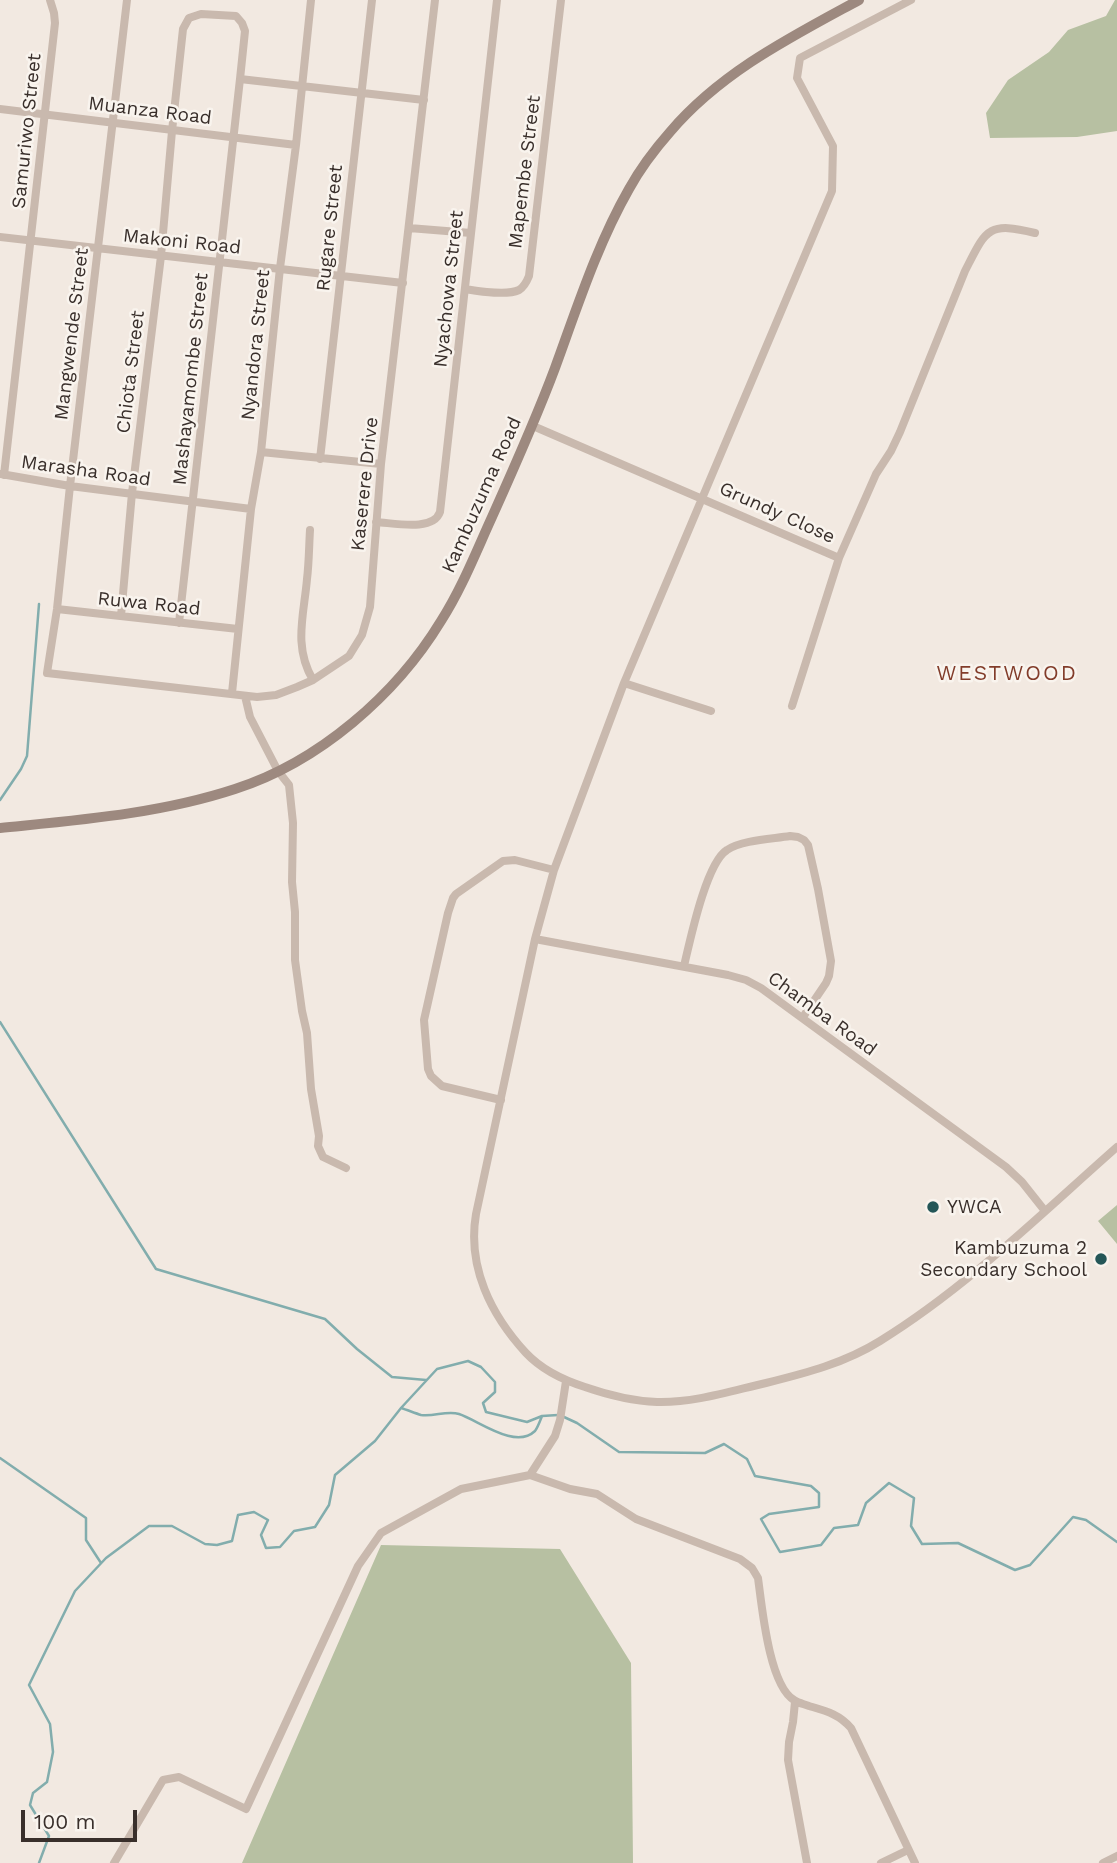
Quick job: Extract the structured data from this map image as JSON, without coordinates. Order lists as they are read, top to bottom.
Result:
{
  "streets": {
    "main road": ["Kambuzuma Road"],
    "street": [
      "Muanza Road",
      "Samuriwo Street",
      "Mapembe Street",
      "Rugare Street",
      "Makoni Road",
      "Nyachowa Street",
      "Mangwende Street",
      "Nyandora Street",
      "Chiota Street",
      "Mashayamombe Street",
      "Marasha Road",
      "Kaserere Drive",
      "Grundy Close",
      "Ruwa Road",
      "Chamba Road"
    ]
  },
  "crossings": [
    ["Muanza Road", "Samuriwo Street"],
    ["Muanza Road", "Mangwende Street"],
    ["Muanza Road", "Nyandora Street"],
    ["Muanza Road", "Chiota Street"],
    ["Muanza Road", "Mashayamombe Street"],
    ["Samuriwo Street", "Makoni Road"],
    ["Samuriwo Street", "Marasha Road"],
    ["Mapembe Street", "Nyachowa Street"],
    ["Rugare Street", "Makoni Road"],
    ["Makoni Road", "Mangwende Street"],
    ["Makoni Road", "Nyandora Street"],
    ["Makoni Road", "Chiota Street"],
    ["Makoni Road", "Mashayamombe Street"],
    ["Makoni Road", "Kaserere Drive"],
    ["Nyachowa Street", "Kaserere Drive"],
    ["Mangwende Street", "Marasha Road"],
    ["Mangwende Street", "Kaserere Drive"],
    ["Mangwende Street", "Ruwa Road"],
    ["Nyandora Street", "Marasha Road"],
    ["Nyandora Street", "Kaserere Drive"],
    ["Nyandora Street", "Ruwa Road"],
    ["Chiota Street", "Mashayamombe Street"],
    ["Chiota Street", "Marasha Road"],
    ["Chiota Street", "Ruwa Road"],
    ["Mashayamombe Street", "Marasha Road"],
    ["Mashayamombe Street", "Ruwa Road"],
    ["Kambuzuma Road", "Grundy Close"]
  ],
  "districts": ["WESTWOOD"],
  "places": ["YWCA", "Kambuzuma 2 Secondary School"],
  "scale_bar": "100 m"
}
